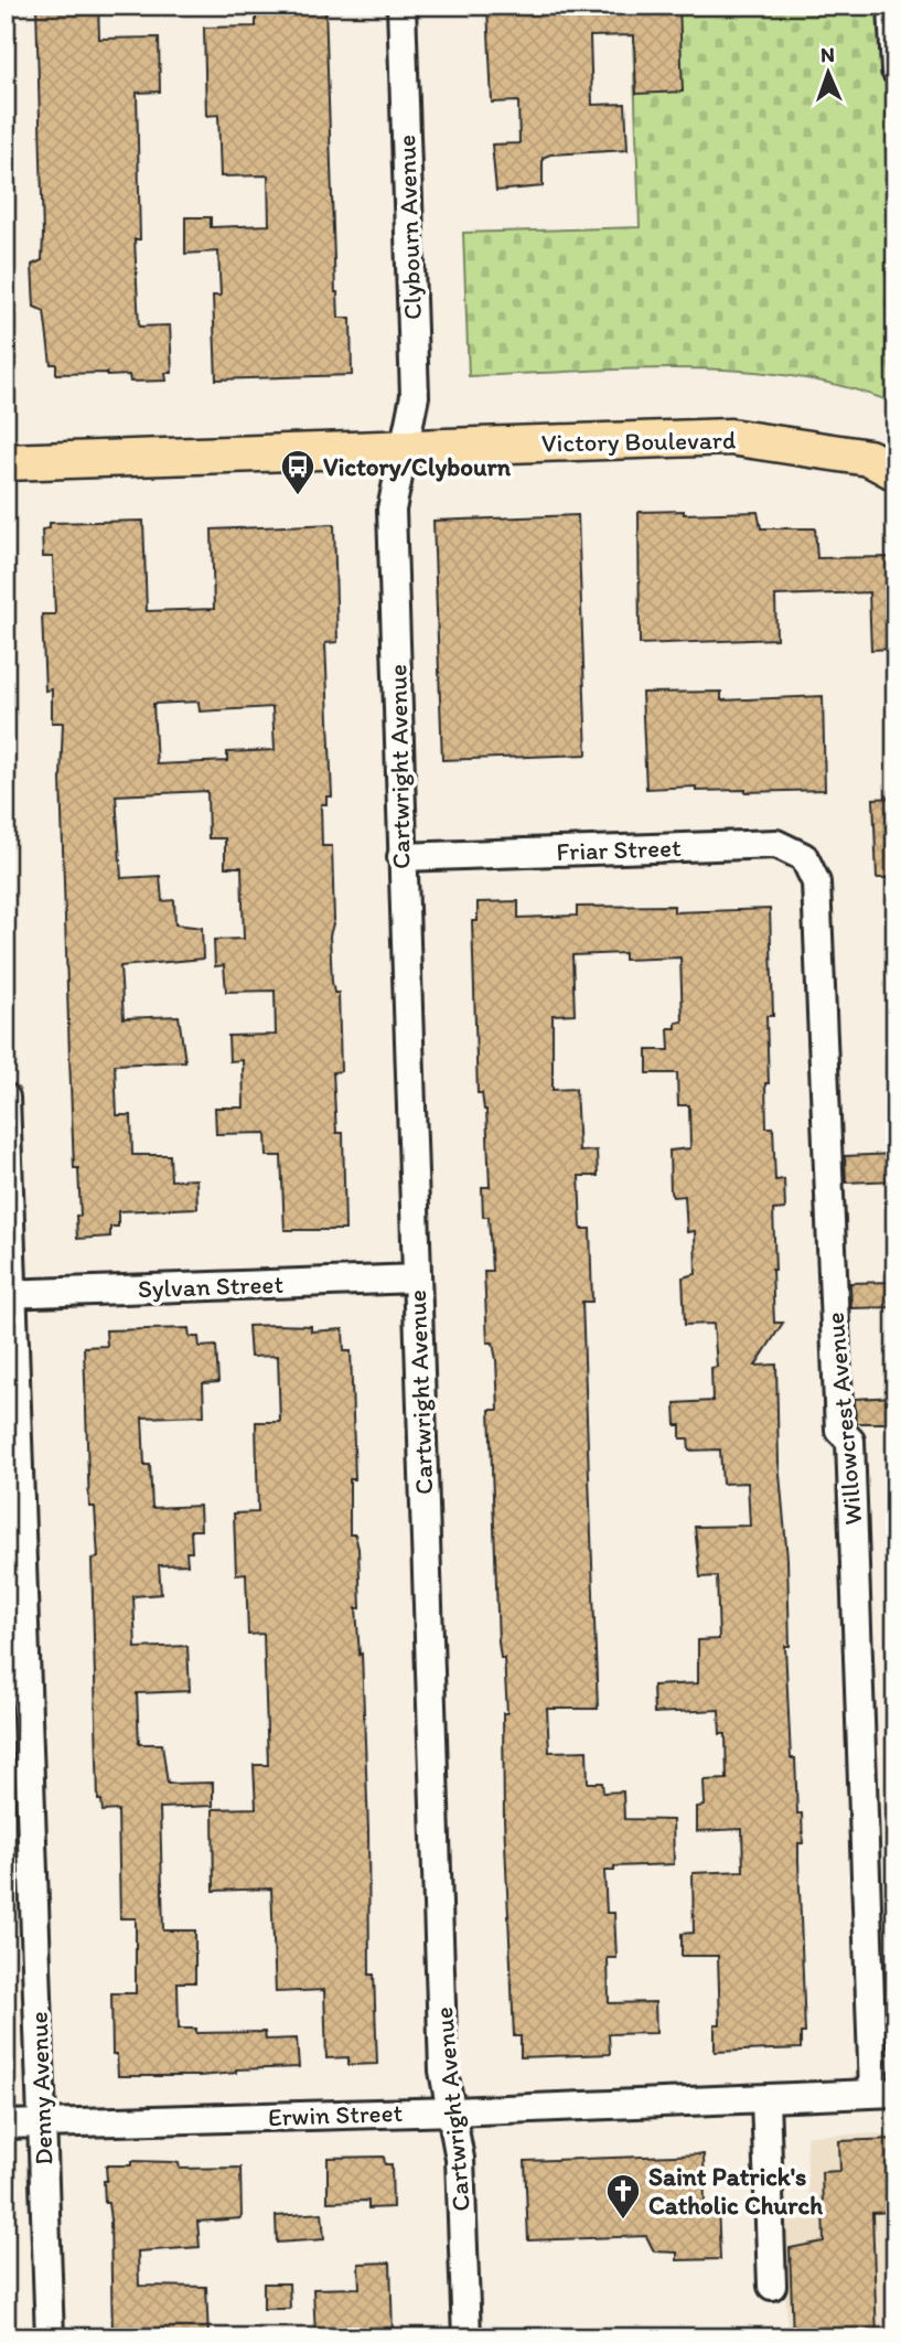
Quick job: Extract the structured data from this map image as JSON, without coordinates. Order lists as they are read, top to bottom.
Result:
{
  "streets": {
    "main road": ["Victory Boulevard"],
    "street": [
      "Clybourn Avenue",
      "Cartwright Avenue",
      "Friar Street",
      "Sylvan Street",
      "Willowcrest Avenue",
      "Denny Avenue",
      "Erwin Street"
    ]
  },
  "crossings": [
    ["Clybourn Avenue", "Victory Boulevard"],
    ["Clybourn Avenue", "Cartwright Avenue"],
    ["Victory Boulevard", "Cartwright Avenue"],
    ["Cartwright Avenue", "Friar Street"],
    ["Cartwright Avenue", "Sylvan Street"],
    ["Cartwright Avenue", "Erwin Street"],
    ["Friar Street", "Willowcrest Avenue"],
    ["Sylvan Street", "Denny Avenue"],
    ["Willowcrest Avenue", "Erwin Street"],
    ["Denny Avenue", "Erwin Street"]
  ],
  "places": {
    "bus stop": ["Victory/Clybourn"],
    "church": ["Saint Patrick's Catholic Church"]
  },
  "north": "top"
}
